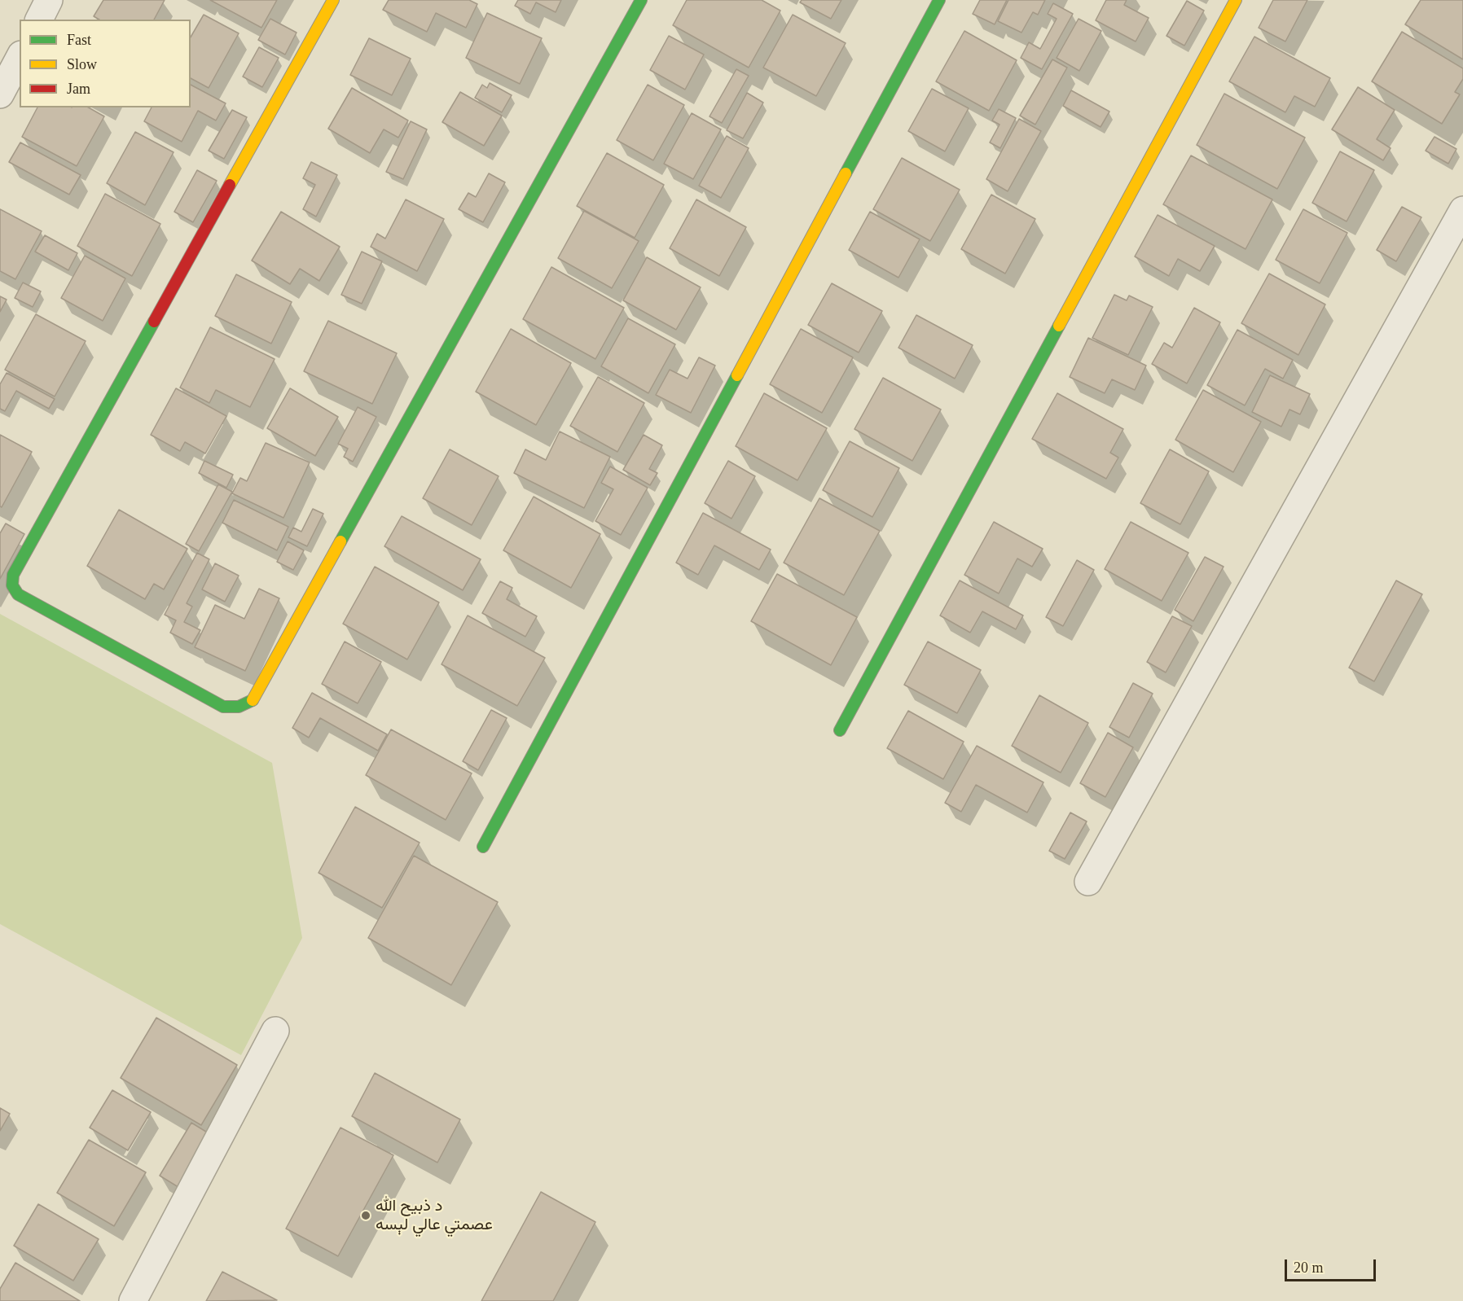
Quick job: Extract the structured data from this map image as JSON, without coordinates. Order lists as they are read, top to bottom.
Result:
{
  "places": ["د ذبیح الله عصمتي عالي لېسه"],
  "legend": ["Fast", "Slow", "Jam"],
  "scale_bar": "20 m"
}
